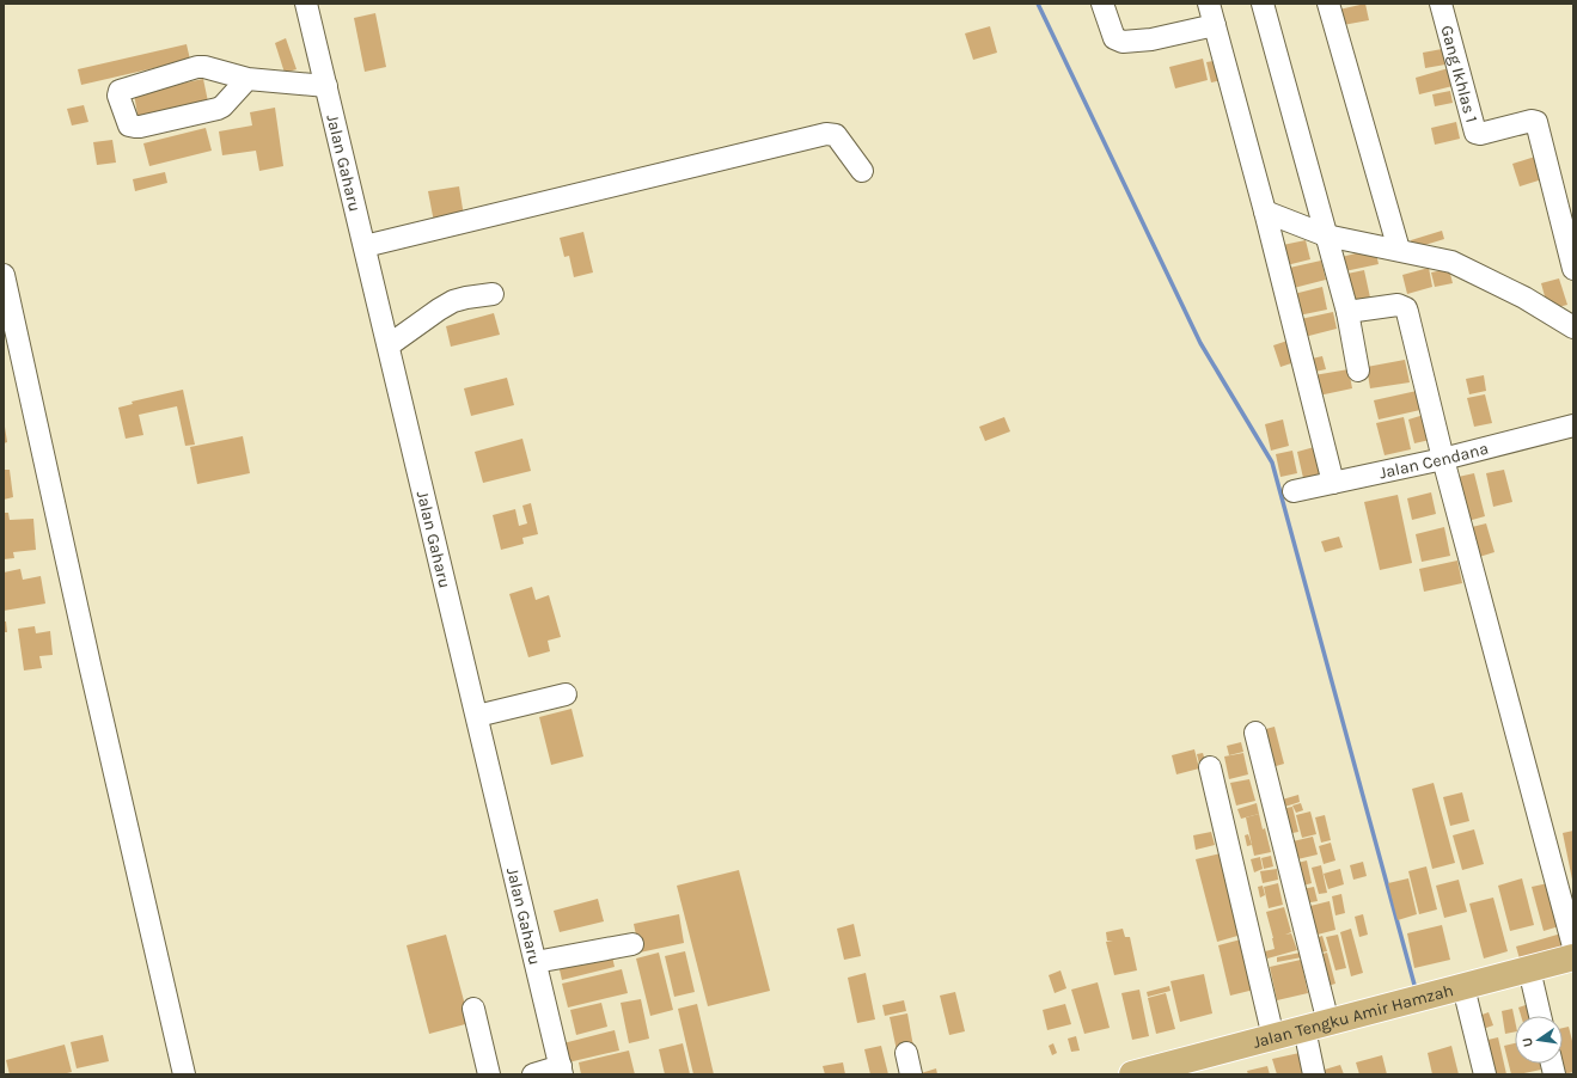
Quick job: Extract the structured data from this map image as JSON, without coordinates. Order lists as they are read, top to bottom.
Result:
{
  "streets": {
    "main road": ["Jalan Tengku Amir Hamzah"],
    "street": ["Gang Ikhlas 1", "Jalan Gaharu", "Jalan Cendana"]
  },
  "north": "left"
}
